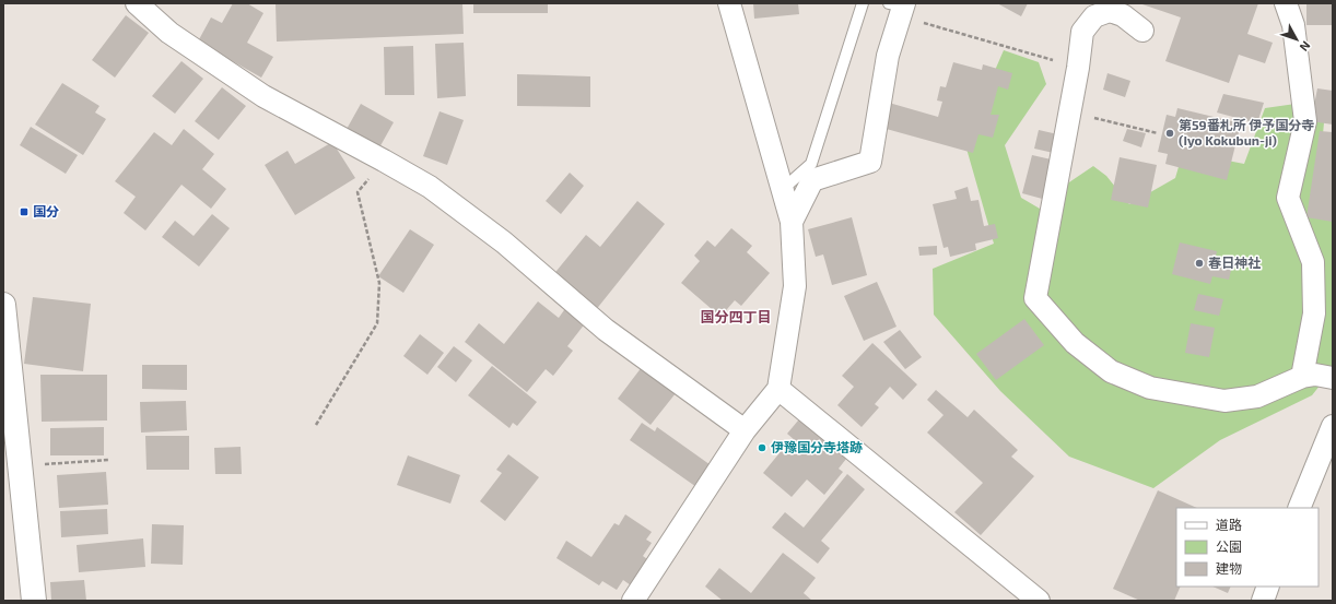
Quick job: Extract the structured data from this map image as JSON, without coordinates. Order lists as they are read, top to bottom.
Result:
{
  "districts": ["国分四丁目"],
  "places": {
    "other": ["第59番札所 伊予国分寺 (Iyo Kokubun-ji)", "春日神社", "伊豫国分寺塔跡"],
    "transit": ["国分"]
  },
  "legend": ["道路", "公園", "建物"],
  "north": "bottom right"
}
